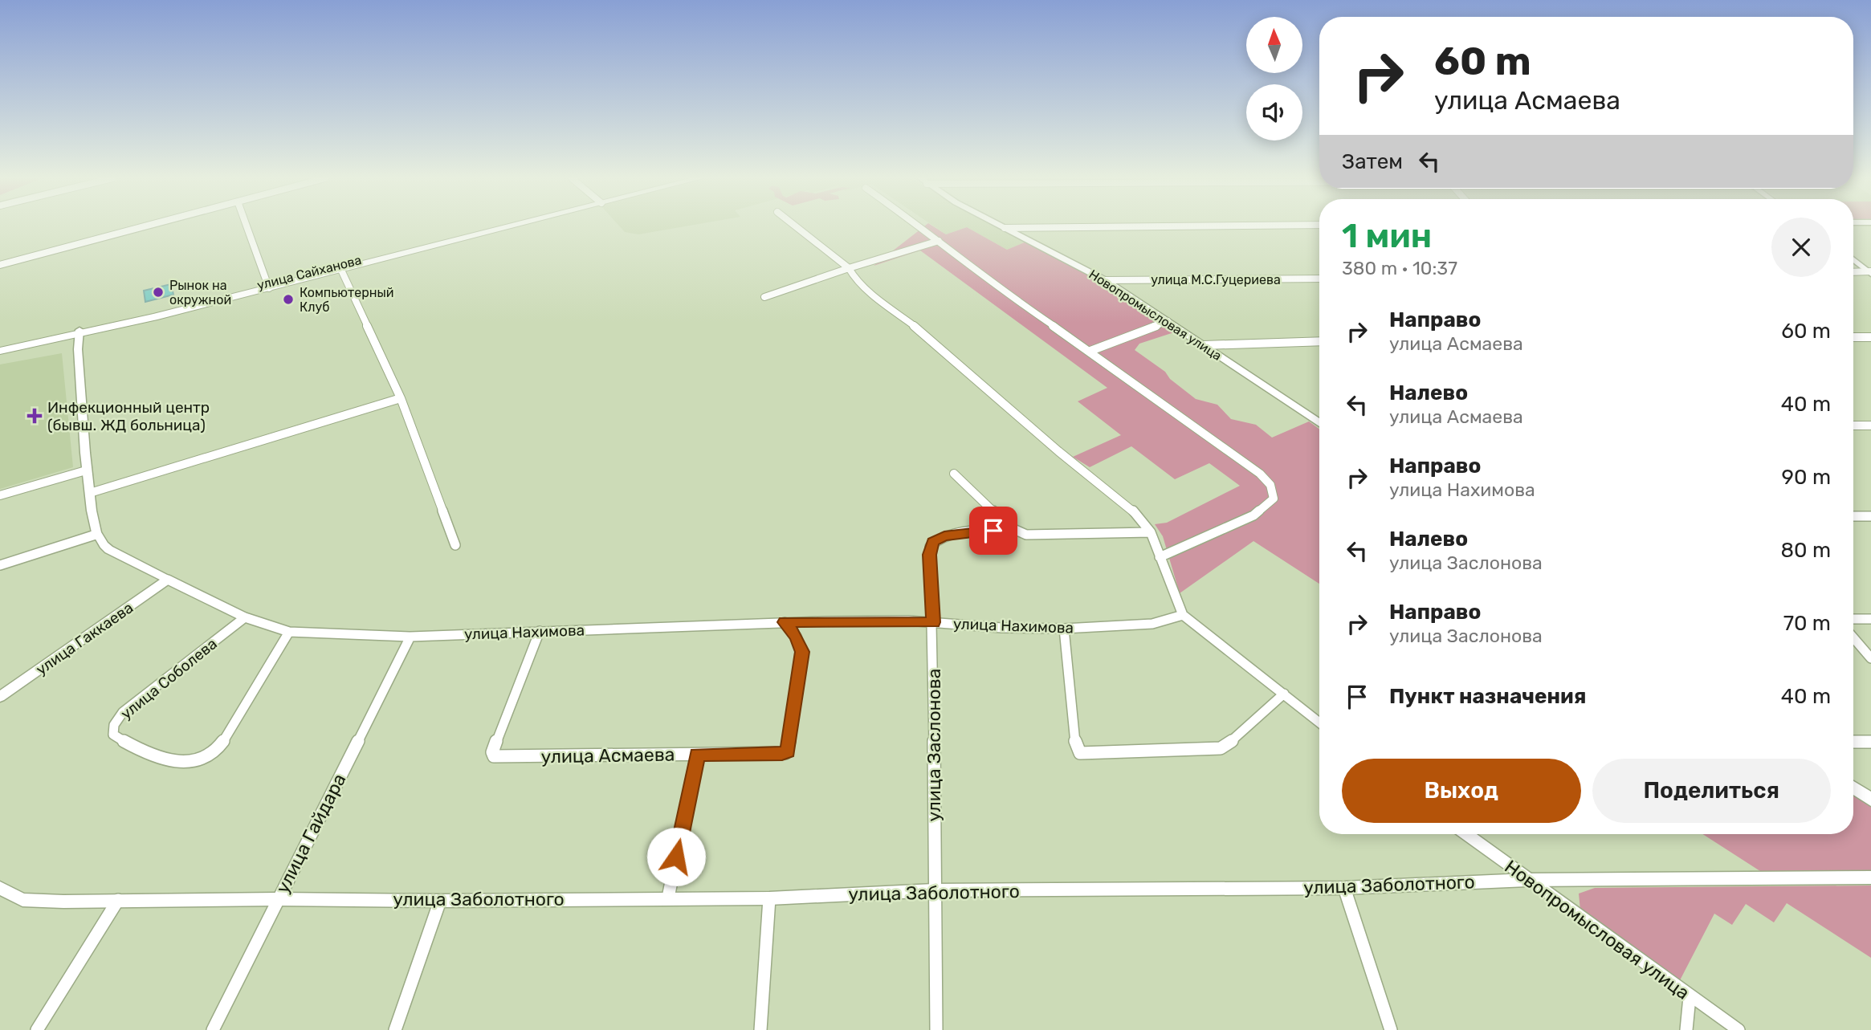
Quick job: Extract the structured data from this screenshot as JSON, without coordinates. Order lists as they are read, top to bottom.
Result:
{
  "streets": {
    "main road": ["Новопромысловая улица"],
    "street": [
      "улица М.С.Гуцериева",
      "улица Нахимова",
      "улица Гаккаева",
      "улица Соболева",
      "улица Заслонова",
      "улица Асмаева",
      "улица Гайдара",
      "улица Заболотного"
    ]
  },
  "crossings": [
    ["улица М.С.Гуцериева", "Новопромысловая улица"],
    ["Новопромысловая улица", "улица Заболотного"],
    ["улица Нахимова", "улица Гаккаева"],
    ["улица Нахимова", "улица Соболева"],
    ["улица Нахимова", "улица Заслонова"],
    ["улица Нахимова", "улица Асмаева"],
    ["улица Нахимова", "улица Гайдара"],
    ["улица Заслонова", "улица Заболотного"],
    ["улица Гайдара", "улица Заболотного"]
  ],
  "places": {
    "other": ["Рынок на окружной", "Компьютерный Клуб"],
    "health": ["Инфекционный центр (бывш. ЖД больница)"]
  },
  "north": "top",
  "page": {
    "turn": ["60 m", "улица Асмаева"],
    "then": "Затем",
    "heading": ["1 мин", "380 m · 10:37"],
    "list": [
      {
        "name": "Направо",
        "note": "улица Асмаева",
        "value": "60 m"
      },
      {
        "name": "Налево",
        "note": "улица Асмаева",
        "value": "40 m"
      },
      {
        "name": "Направо",
        "note": "улица Нахимова",
        "value": "90 m"
      },
      {
        "name": "Налево",
        "note": "улица Заслонова",
        "value": "80 m"
      },
      {
        "name": "Направо",
        "note": "улица Заслонова",
        "value": "70 m"
      },
      {
        "name": "Пункт назначения",
        "value": "40 m"
      }
    ],
    "buttons": ["Выход", "Поделиться"]
  }
}
